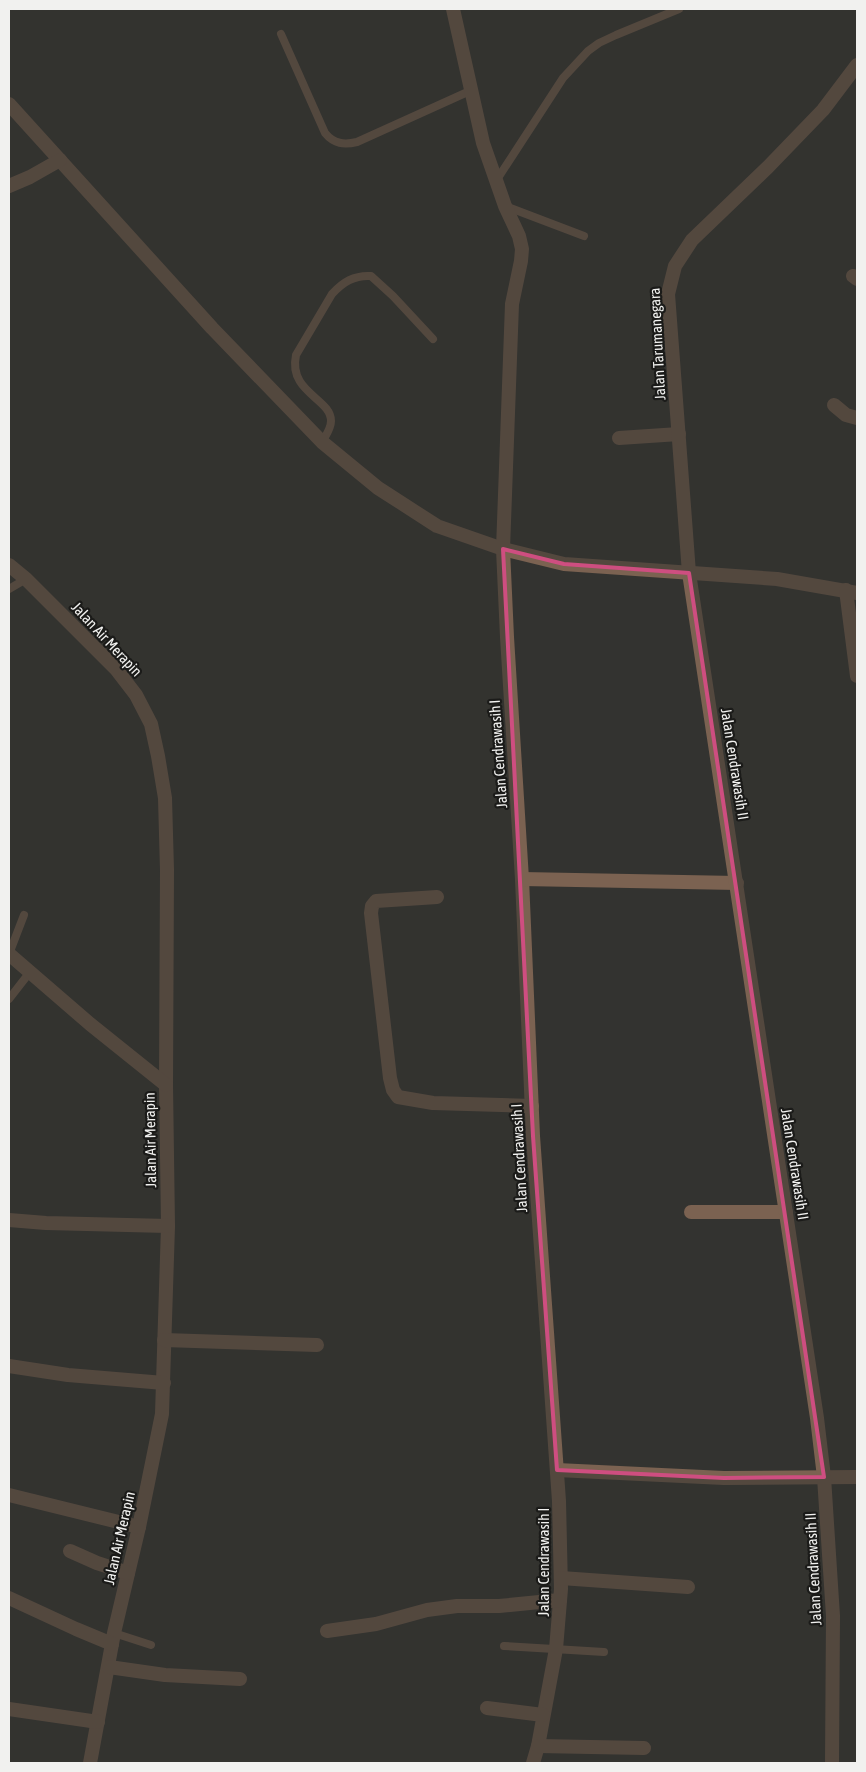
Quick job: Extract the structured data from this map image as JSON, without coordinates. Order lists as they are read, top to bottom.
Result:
{
  "streets": {
    "street": [
      "Jalan Tarumanegara",
      "Jalan Air Merapin",
      "Jalan Cendrawasih I",
      "Jalan Cendrawasih II"
    ]
  },
  "crossings": [
    ["Jalan Tarumanegara", "Jalan Cendrawasih II"]
  ]
}
